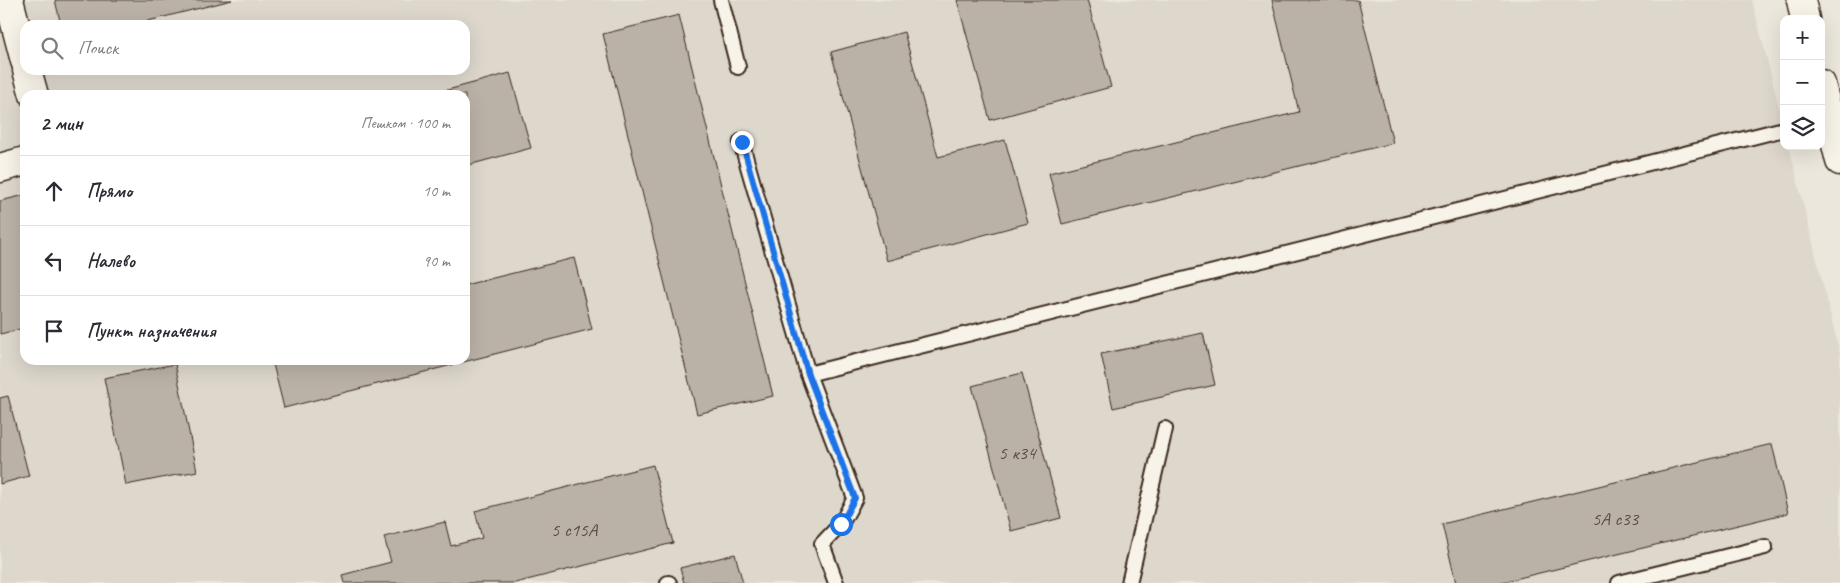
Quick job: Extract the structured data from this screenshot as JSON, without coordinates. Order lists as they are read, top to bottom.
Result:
{
  "house_numbers": ["5 к34", "5А с33", "5 с15А"],
  "page": {
    "map_buttons": ["+", "−"],
    "search": "Поиск",
    "heading": ["2 мин", "Пешком · 100 m"],
    "list": [
      ["Прямо", "10 m"],
      ["Налево", "90 m"],
      "Пункт назначения"
    ]
  }
}
